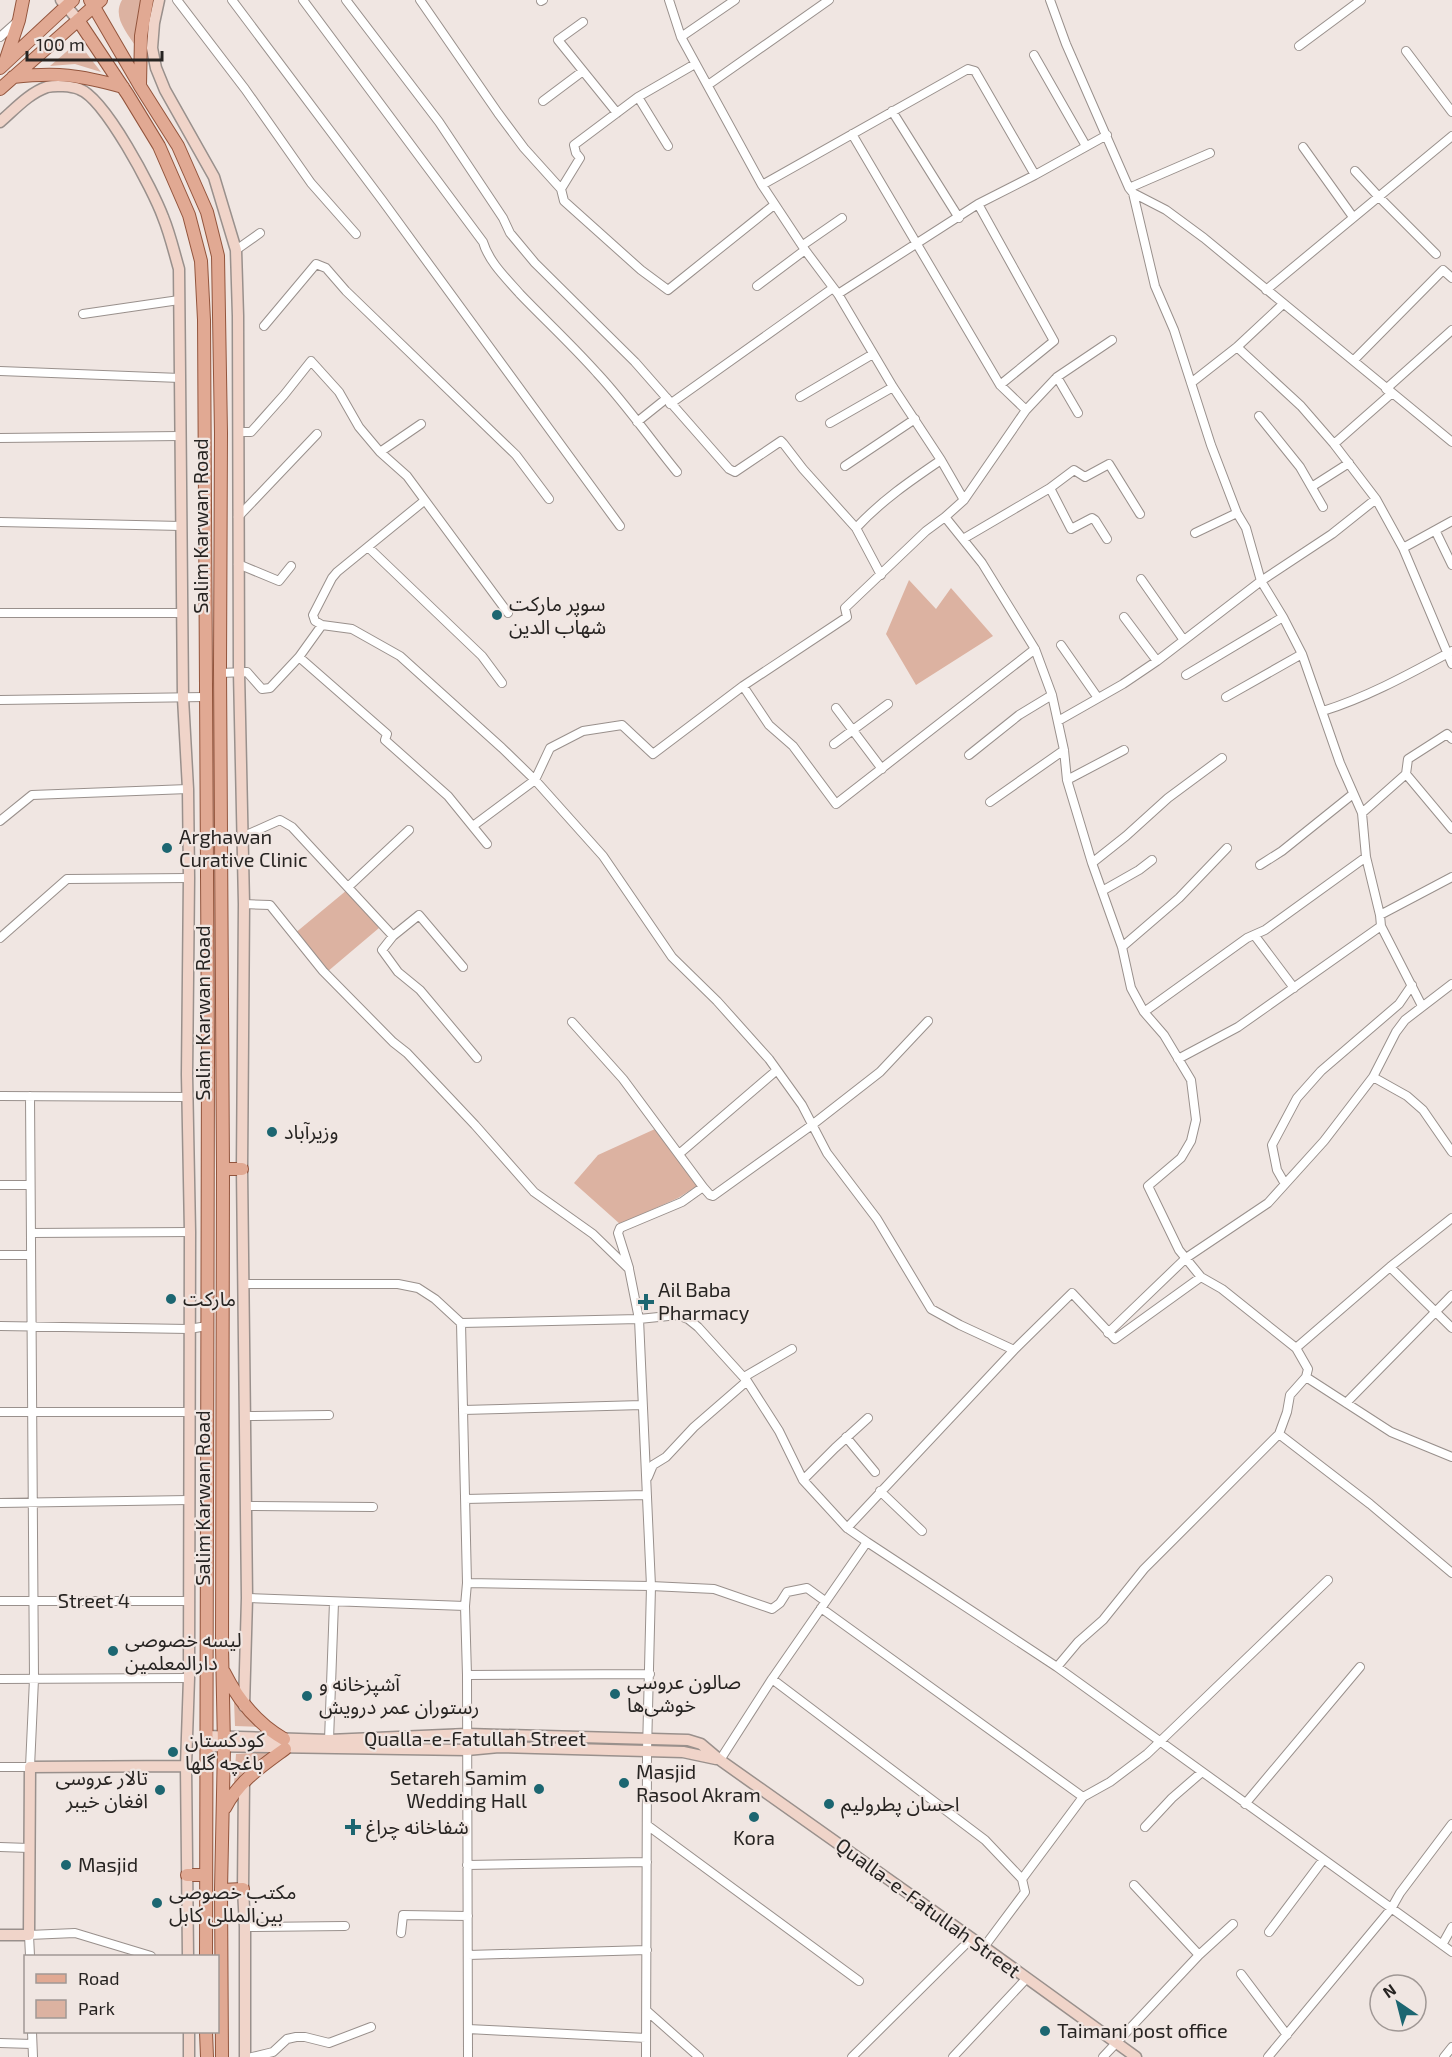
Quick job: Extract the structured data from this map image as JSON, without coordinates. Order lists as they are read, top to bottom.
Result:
{
  "streets": {
    "main road": ["Salim Karwan Road"],
    "street": ["Street 4", "Qualla-e-Fatullah Street"]
  },
  "crossings": [
    ["Salim Karwan Road", "Qualla-e-Fatullah Street"]
  ],
  "places": {
    "other": [
      "سوپر مارکت شهاب الدین",
      "Arghawan Curative Clinic",
      "وزیرآباد",
      "مارکت",
      "لیسه خصوصی دارالمعلمین",
      "صالون عروسی خوشی‌ها",
      "آشپزخانه و رستوران عمر درویش",
      "کودکستان باغچه گلها",
      "Masjid Rasool Akram",
      "Setareh Samim Wedding Hall",
      "تالار عروسی افغان خیبر",
      "احسان پطرولیم",
      "Kora",
      "Masjid",
      "مکتب خصوصی بین‌المللی کابل",
      "Taimani post office"
    ],
    "health": ["Ail Baba Pharmacy", "شفاخانه چراغ"]
  },
  "legend": ["Road", "Park"],
  "scale_bar": "100 m",
  "north": "top left"
}
